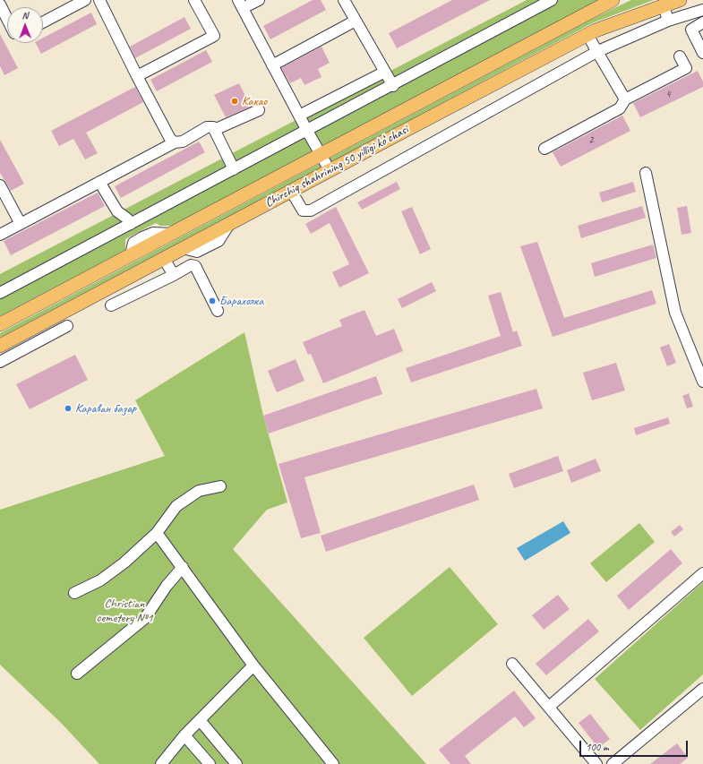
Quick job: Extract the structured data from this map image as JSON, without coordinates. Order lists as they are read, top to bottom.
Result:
{
  "streets": {
    "main road": ["Chirchiq shahrining 50 yilligi koʻchasi"]
  },
  "parks": ["Christian cemetery №1"],
  "places": ["Какао", "Барахолка", "Караван базар"],
  "house_numbers": ["4", "2"],
  "scale_bar": "100 m",
  "north": "top"
}
